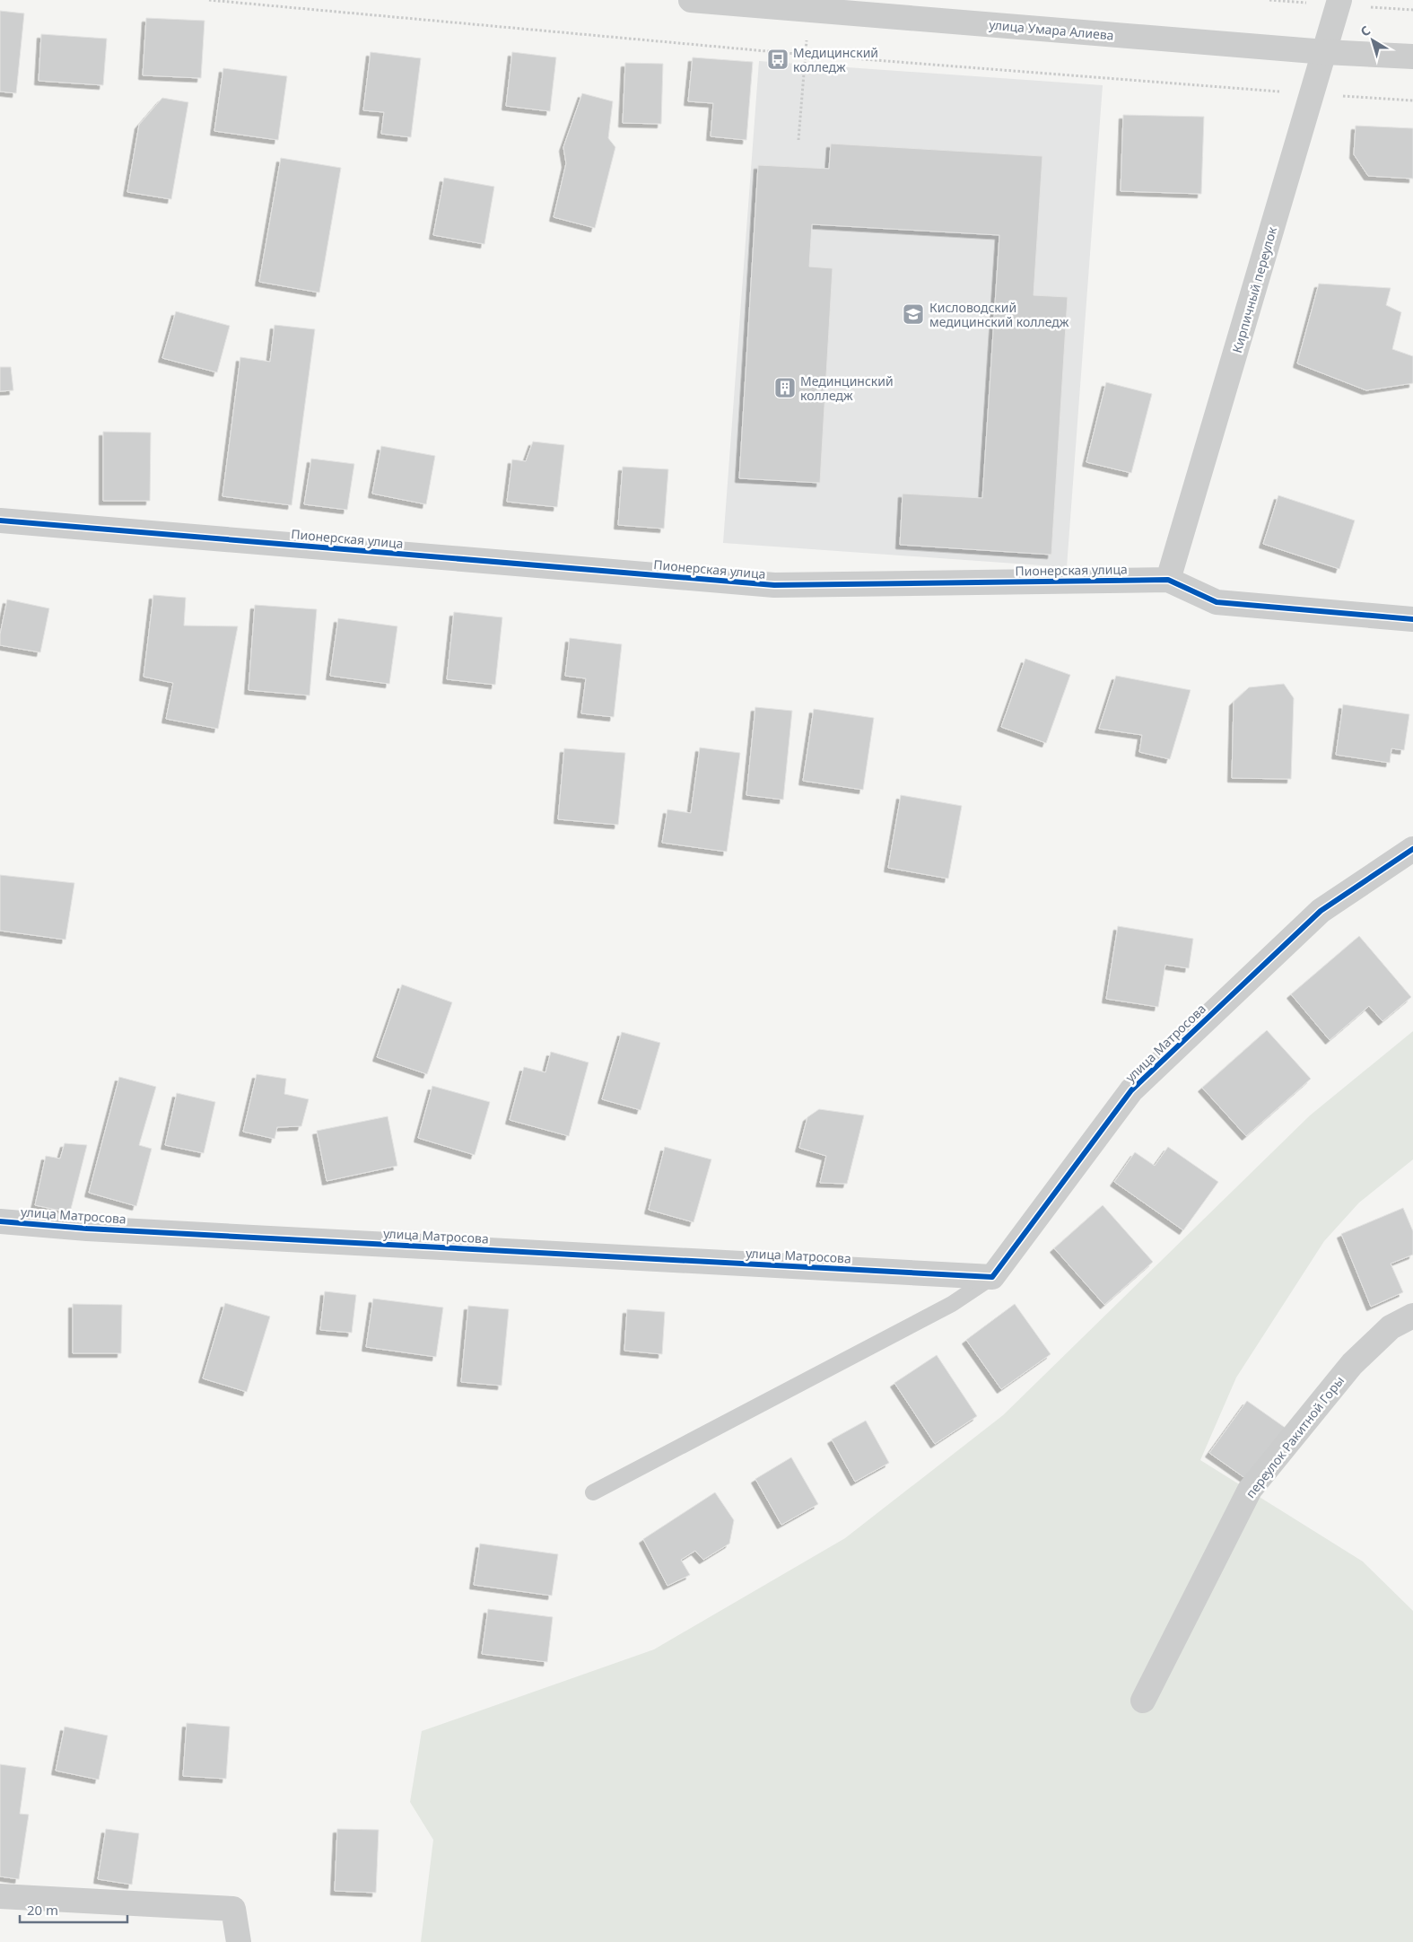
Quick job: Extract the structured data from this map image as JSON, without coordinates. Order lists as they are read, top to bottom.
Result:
{
  "streets": {
    "street": [
      "улица Умара Алиева",
      "Кирпичный переулок",
      "Пионерская улица",
      "улица Матросова",
      "переулок Ракитной Горы"
    ]
  },
  "crossings": [
    ["улица Умара Алиева", "Кирпичный переулок"],
    ["Кирпичный переулок", "Пионерская улица"]
  ],
  "places": {
    "bus stop": ["Медицинский колледж"],
    "school or university": ["Кисловодский медицинский колледж"],
    "building": ["Мединцинский колледж"]
  },
  "scale_bar": "20 m",
  "north": "top left"
}
